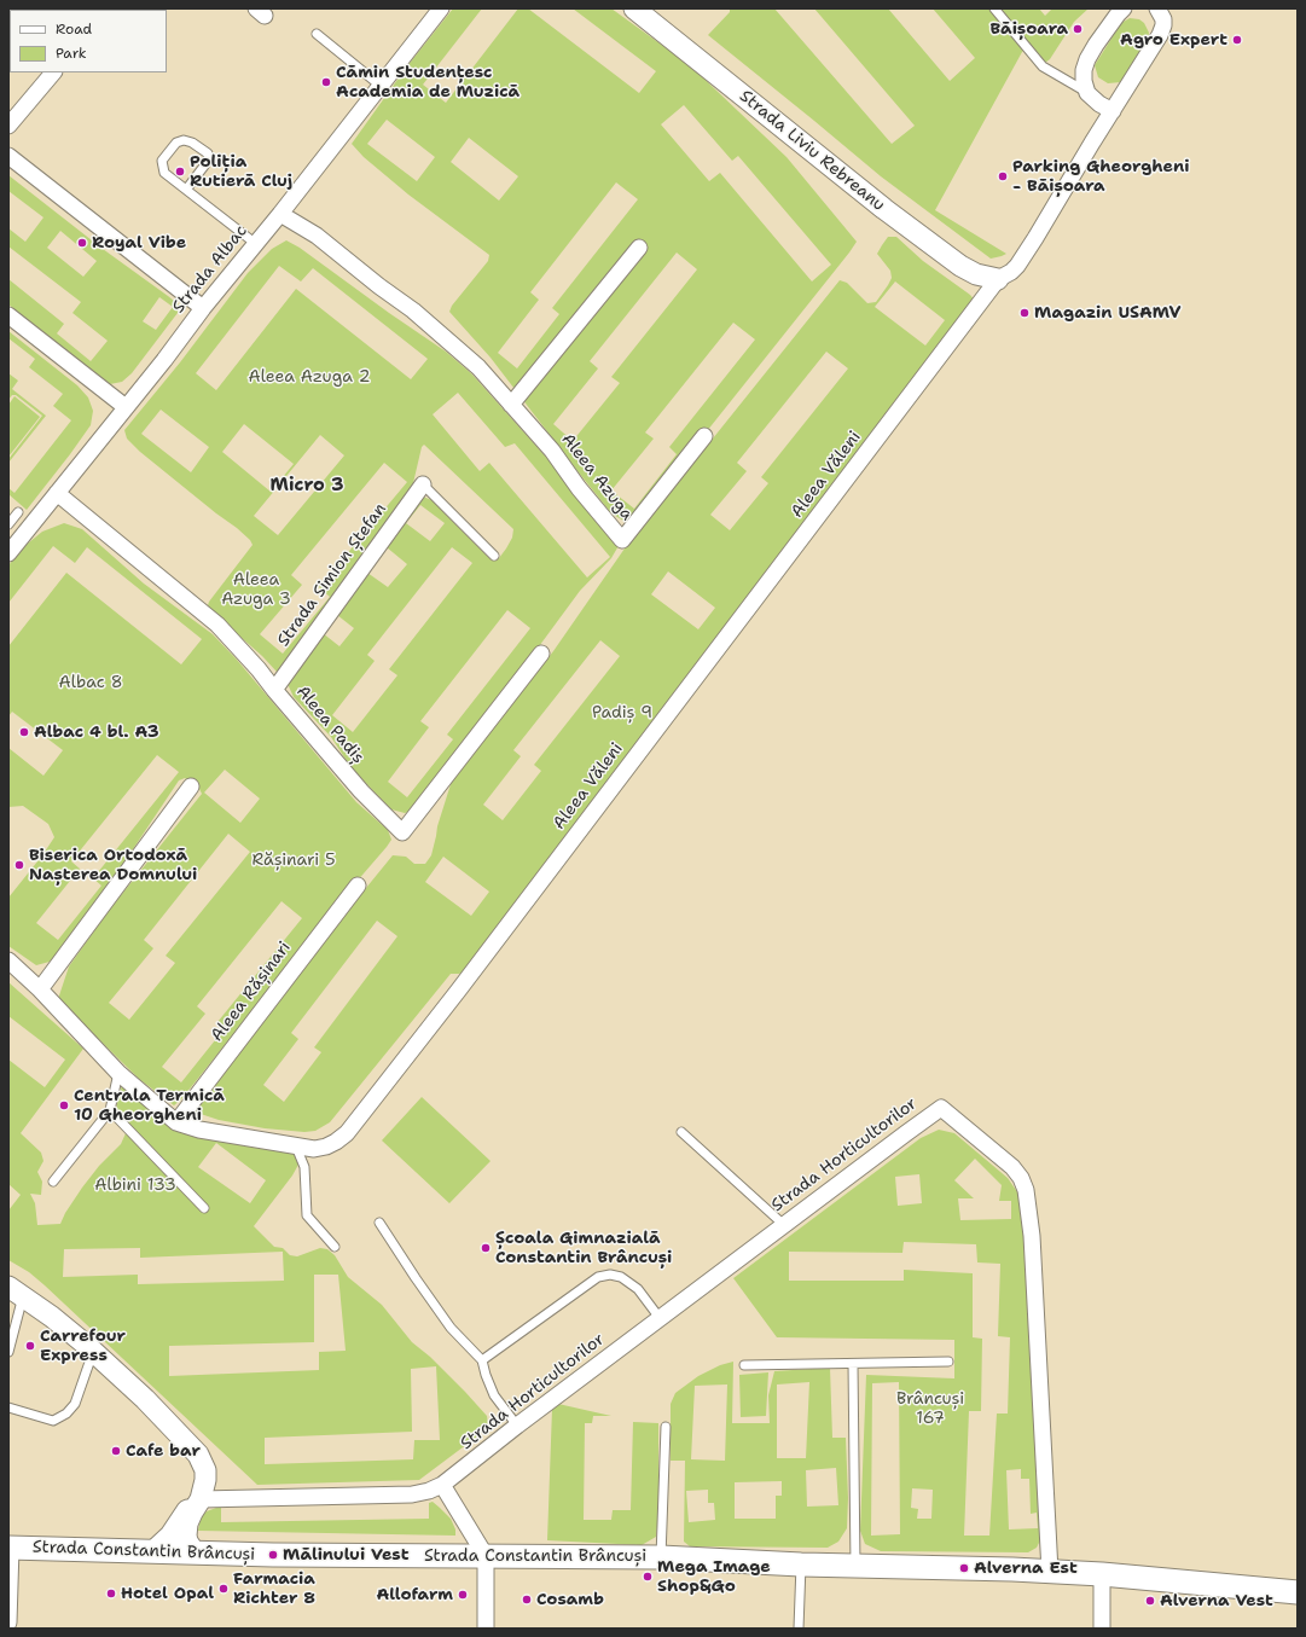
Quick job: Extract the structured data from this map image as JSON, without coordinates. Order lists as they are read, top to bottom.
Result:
{
  "streets": {
    "main road": ["Strada Constantin Brâncuși"],
    "street": [
      "Strada Liviu Rebreanu",
      "Strada Albac",
      "Aleea Văleni",
      "Aleea Azuga",
      "Strada Simion Ștefan",
      "Aleea Padiș",
      "Aleea Rășinari",
      "Strada Horticultorilor"
    ]
  },
  "crossings": [
    ["Strada Liviu Rebreanu", "Aleea Văleni"],
    ["Strada Albac", "Aleea Azuga"],
    ["Strada Albac", "Aleea Padiș"],
    ["Strada Simion Ștefan", "Aleea Padiș"],
    ["Strada Horticultorilor", "Strada Constantin Brâncuși"]
  ],
  "districts": ["Micro 3"],
  "parks": [
    "Aleea Azuga 2",
    "Aleea Azuga 3",
    "Albac 8",
    "Padiș 9",
    "Rășinari 5",
    "Albini 133",
    "Brâncuși 167"
  ],
  "places": [
    "Băișoara",
    "Agro Expert",
    "Cămin Studențesc Academia de Muzică",
    "Poliția Rutieră Cluj",
    "Parking Gheorgheni - Băișoara",
    "Royal Vibe",
    "Magazin USAMV",
    "Albac 4 bl. A3",
    "Biserica Ortodoxă Nașterea Domnului",
    "Centrala Termică 10 Gheorgheni",
    "Școala Gimnazială Constantin Brâncuși",
    "Carrefour Express",
    "Cafe bar",
    "Mălinului Vest",
    "Alverna Est",
    "Mega Image Shop&Go",
    "Farmacia Richter 8",
    "Hotel Opal",
    "Allofarm",
    "Cosamb",
    "Alverna Vest"
  ],
  "legend": ["Road", "Park"]
}
